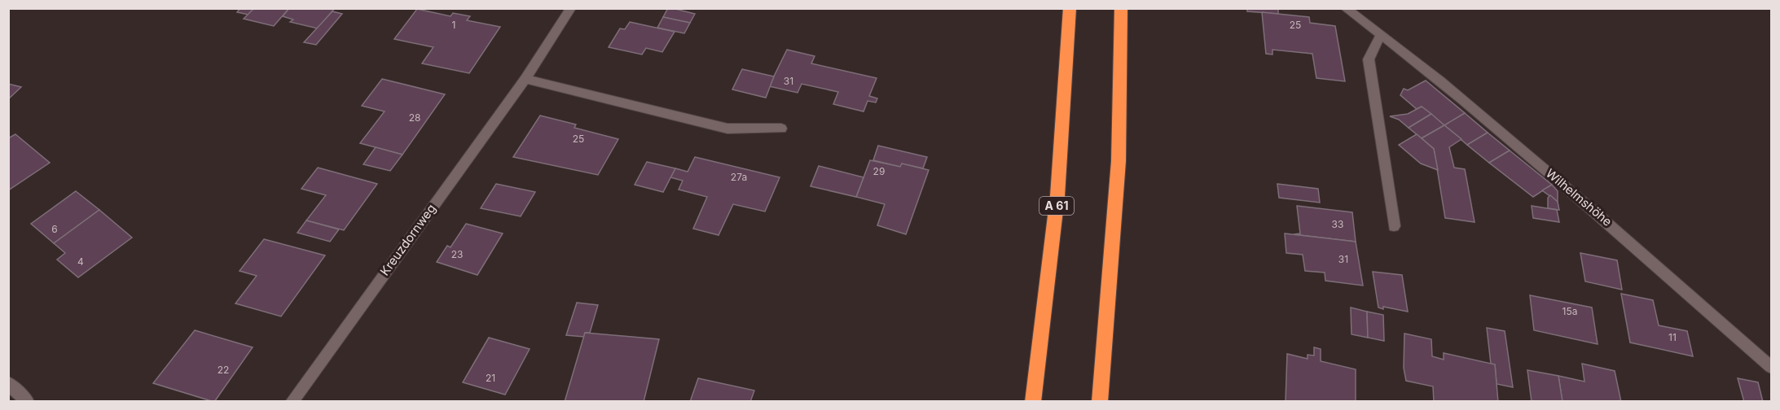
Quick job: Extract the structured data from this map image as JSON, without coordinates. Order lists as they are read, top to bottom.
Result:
{
  "streets": {
    "highway": ["A 61"],
    "street": ["Wilhelmshöhe", "Kreuzdornweg"]
  },
  "house_numbers": [
    "1",
    "25",
    "31",
    "28",
    "25",
    "29",
    "27a",
    "33",
    "6",
    "23",
    "31",
    "4",
    "15a",
    "11",
    "22",
    "21"
  ]
}
